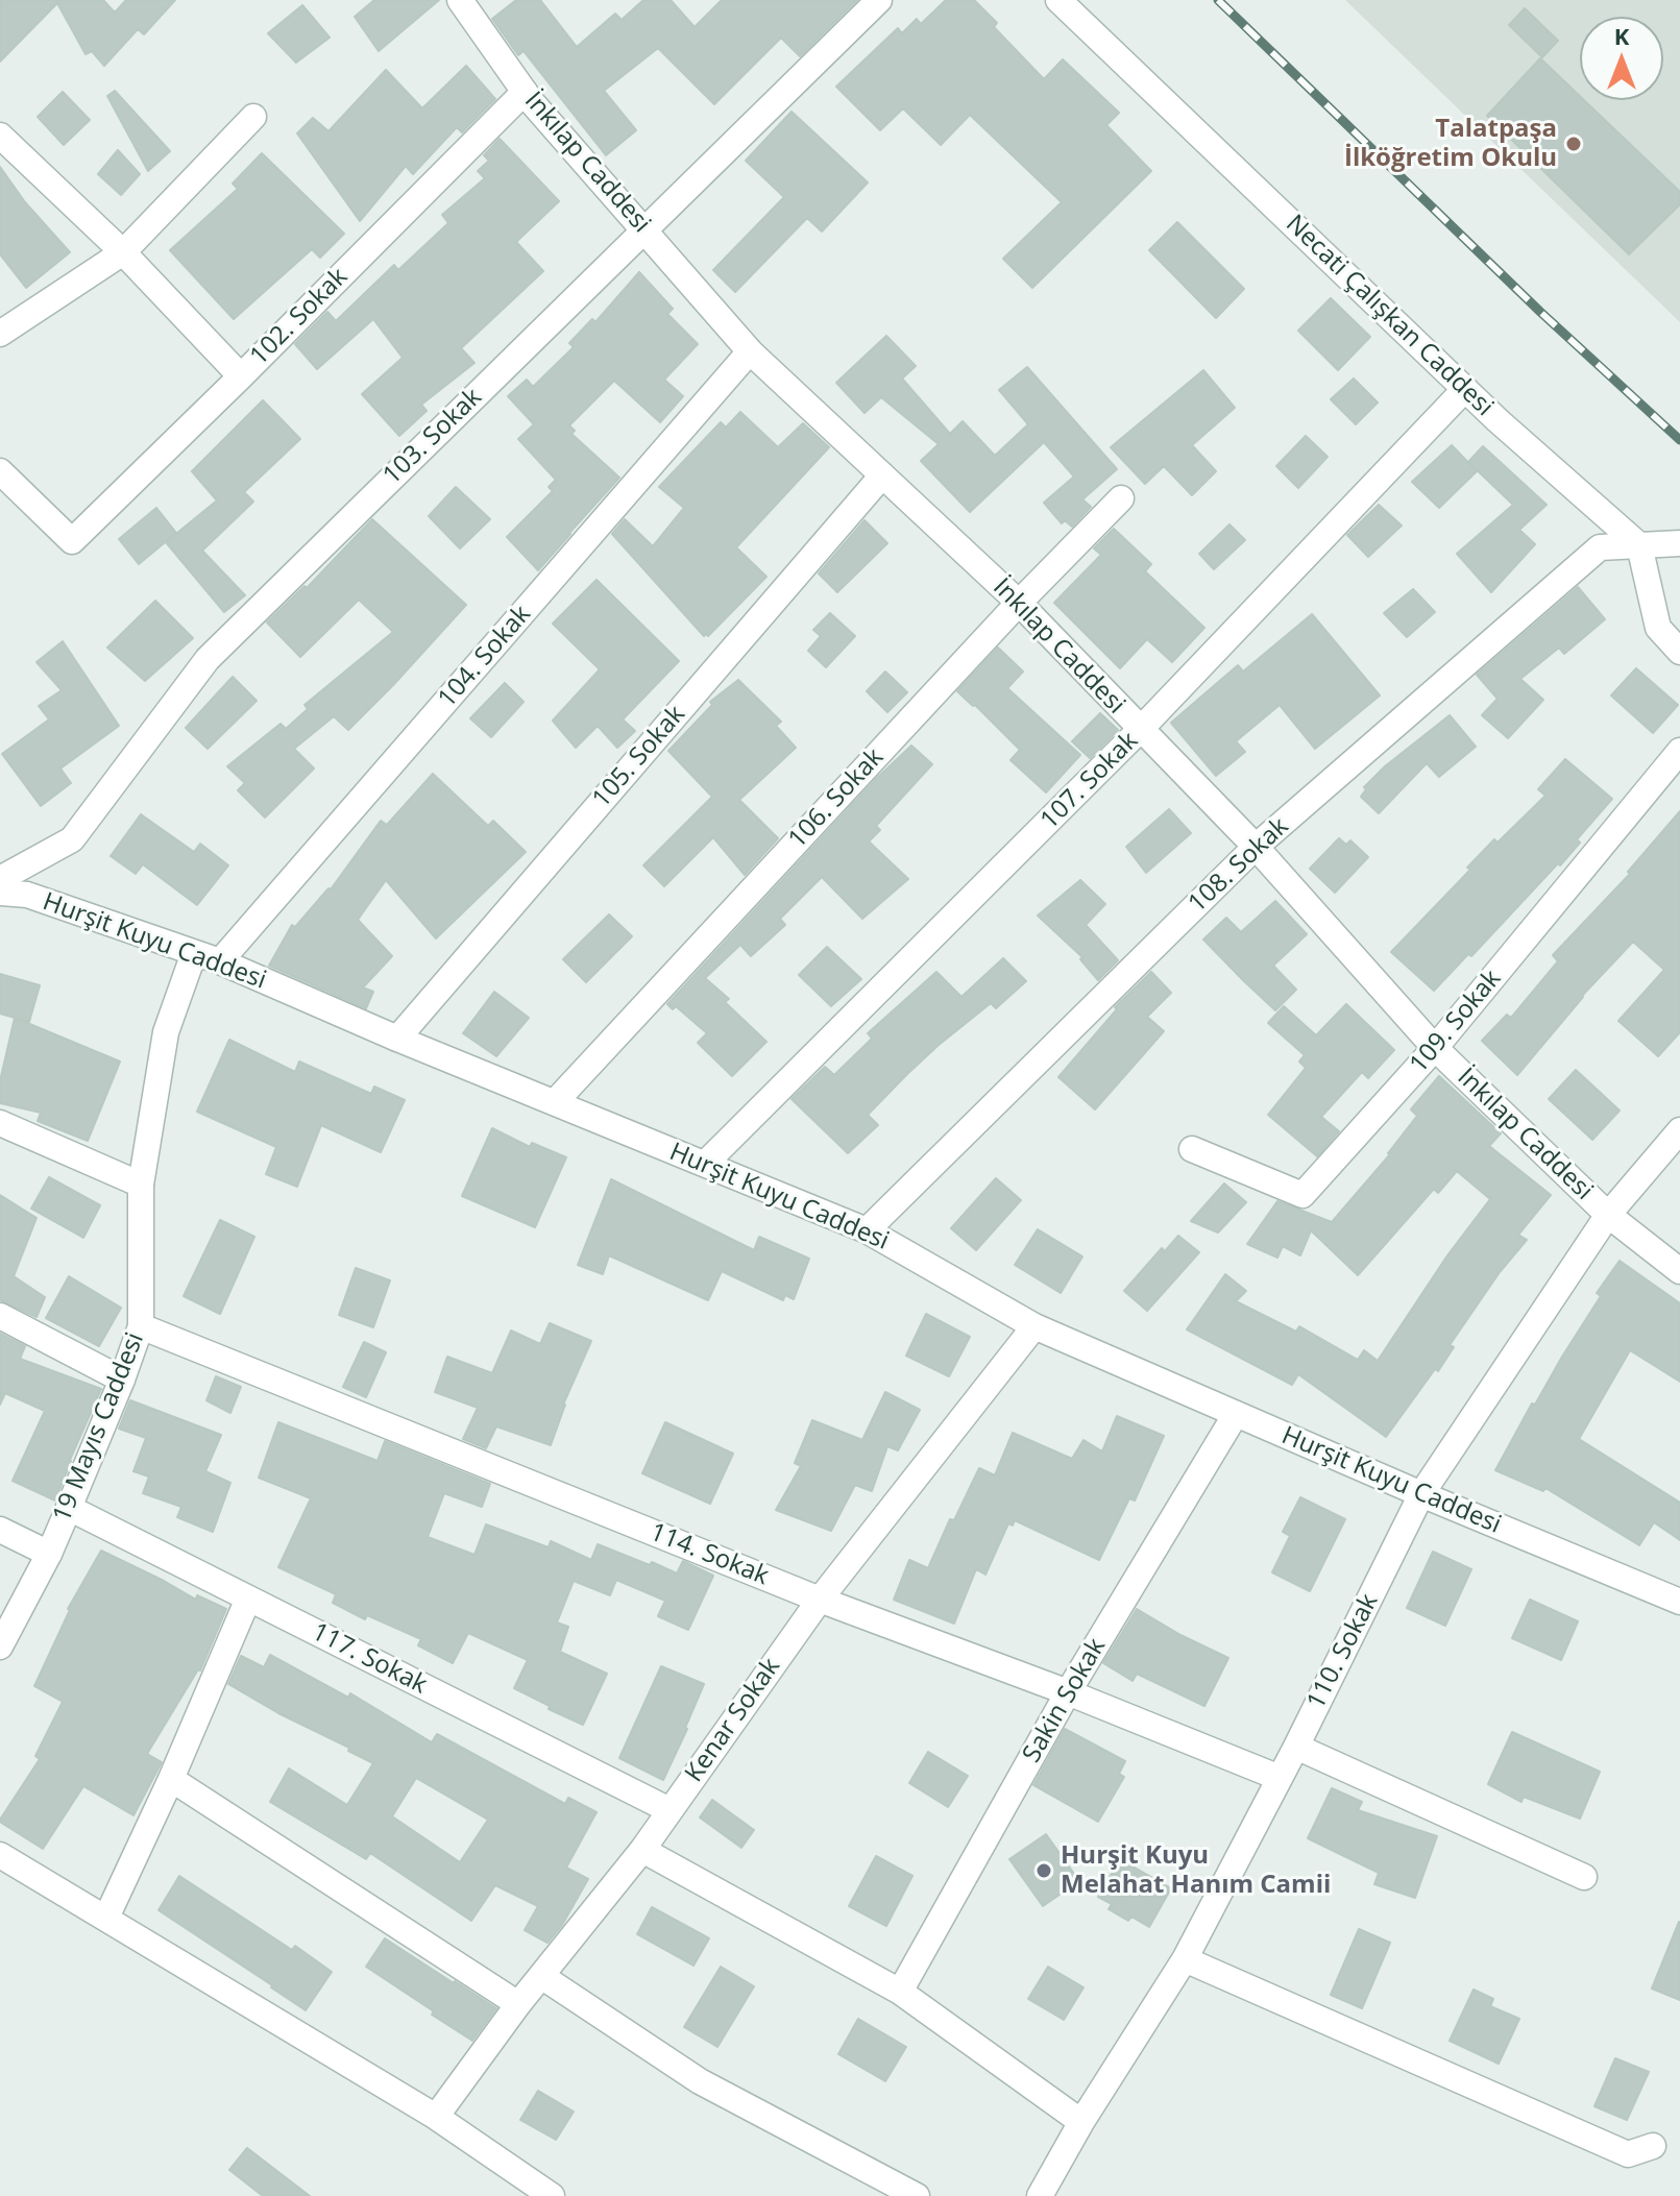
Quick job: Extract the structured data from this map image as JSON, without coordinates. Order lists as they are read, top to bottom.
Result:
{
  "streets": {
    "street": [
      "İnkılap Caddesi",
      "Necati Çalışkan Caddesi",
      "102. Sokak",
      "103. Sokak",
      "104. Sokak",
      "105. Sokak",
      "107. Sokak",
      "106. Sokak",
      "108. Sokak",
      "Hurşit Kuyu Caddesi",
      "109. Sokak",
      "19 Mayıs Caddesi",
      "114. Sokak",
      "110. Sokak",
      "117. Sokak",
      "Sakin Sokak",
      "Kenar Sokak"
    ]
  },
  "crossings": [
    ["İnkılap Caddesi", "102. Sokak"],
    ["İnkılap Caddesi", "103. Sokak"],
    ["İnkılap Caddesi", "104. Sokak"],
    ["İnkılap Caddesi", "105. Sokak"],
    ["İnkılap Caddesi", "107. Sokak"],
    ["İnkılap Caddesi", "106. Sokak"],
    ["İnkılap Caddesi", "108. Sokak"],
    ["İnkılap Caddesi", "109. Sokak"],
    ["İnkılap Caddesi", "110. Sokak"],
    ["Necati Çalışkan Caddesi", "107. Sokak"],
    ["Necati Çalışkan Caddesi", "108. Sokak"],
    ["104. Sokak", "Hurşit Kuyu Caddesi"],
    ["105. Sokak", "Hurşit Kuyu Caddesi"],
    ["107. Sokak", "Hurşit Kuyu Caddesi"],
    ["106. Sokak", "Hurşit Kuyu Caddesi"],
    ["108. Sokak", "Hurşit Kuyu Caddesi"],
    ["Hurşit Kuyu Caddesi", "19 Mayıs Caddesi"],
    ["Hurşit Kuyu Caddesi", "110. Sokak"],
    ["Hurşit Kuyu Caddesi", "Sakin Sokak"],
    ["Hurşit Kuyu Caddesi", "Kenar Sokak"],
    ["19 Mayıs Caddesi", "114. Sokak"],
    ["19 Mayıs Caddesi", "117. Sokak"],
    ["114. Sokak", "110. Sokak"],
    ["114. Sokak", "Sakin Sokak"],
    ["114. Sokak", "Kenar Sokak"],
    ["117. Sokak", "Kenar Sokak"]
  ],
  "places": ["Talatpaşa İlköğretim Okulu", "Hurşit Kuyu Melahat Hanım Camii"],
  "north": "top"
}
